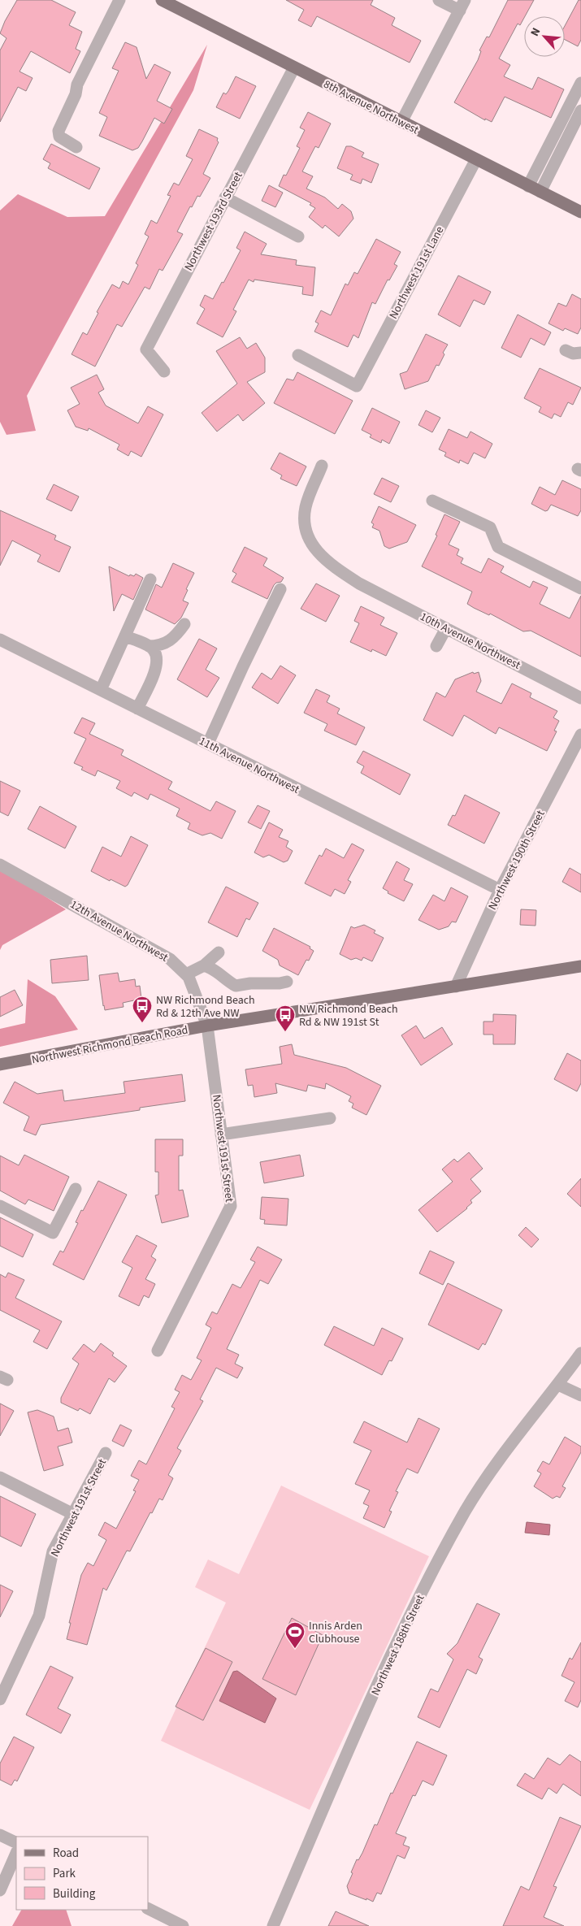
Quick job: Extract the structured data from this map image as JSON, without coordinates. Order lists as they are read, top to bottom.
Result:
{
  "streets": {
    "main road": ["8th Avenue Northwest", "Northwest Richmond Beach Road"],
    "street": [
      "Northwest 193rd Street",
      "Northwest 191st Lane",
      "10th Avenue Northwest",
      "11th Avenue Northwest",
      "Northwest 190th Street",
      "12th Avenue Northwest",
      "Northwest 191st Street",
      "Northwest 188th Street"
    ]
  },
  "crossings": [
    ["8th Avenue Northwest", "Northwest 193rd Street"],
    ["8th Avenue Northwest", "Northwest 191st Lane"],
    ["11th Avenue Northwest", "Northwest 190th Street"],
    ["Northwest 190th Street", "Northwest Richmond Beach Road"],
    ["12th Avenue Northwest", "Northwest Richmond Beach Road"],
    ["12th Avenue Northwest", "Northwest 191st Street"],
    ["Northwest Richmond Beach Road", "Northwest 191st Street"]
  ],
  "places": {
    "bus stop": ["NW Richmond Beach Rd & 12th Ave NW", "NW Richmond Beach Rd & NW 191st St"],
    "sports": ["Innis Arden Clubhouse"]
  },
  "legend": ["Road", "Park", "Building"],
  "north": "top left"
}
